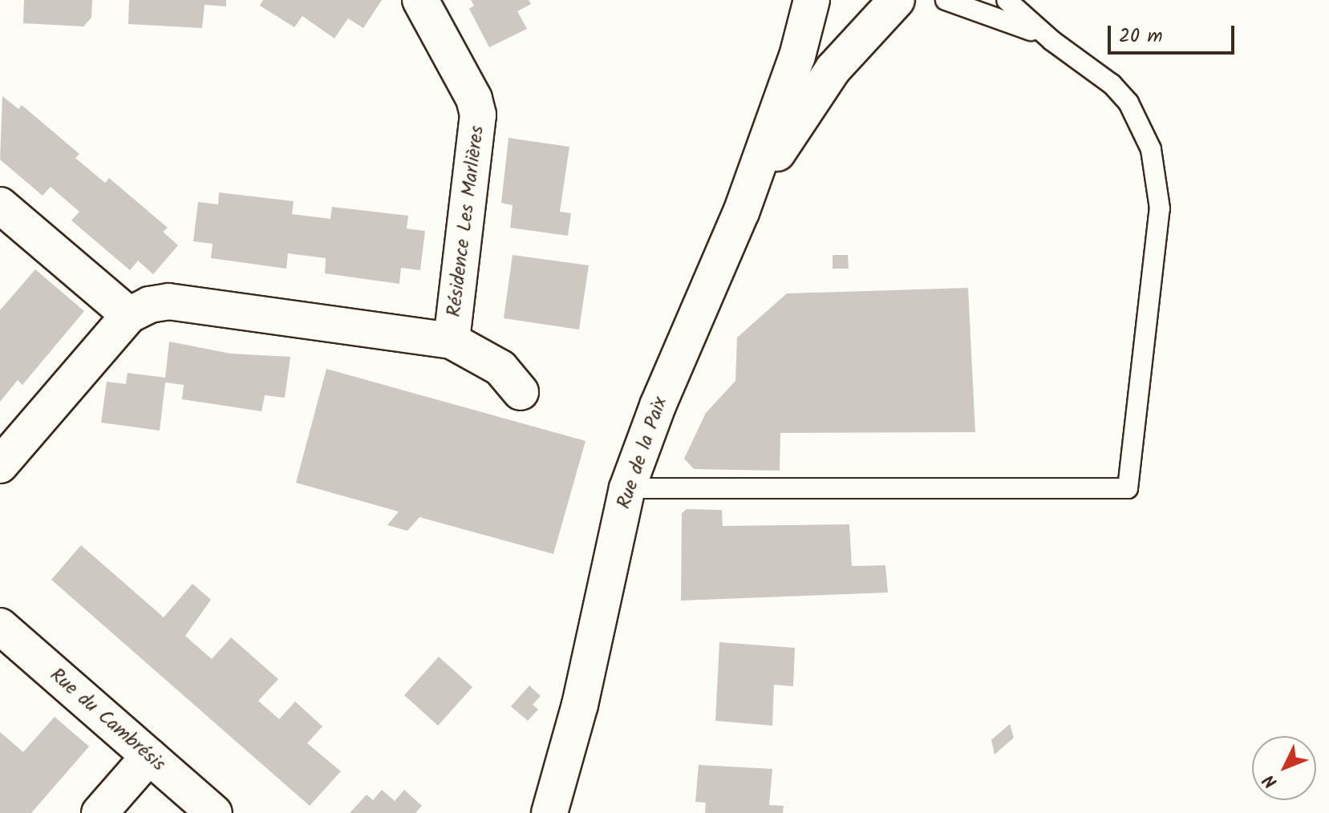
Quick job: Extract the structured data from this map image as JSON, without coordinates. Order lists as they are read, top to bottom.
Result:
{
  "streets": {
    "street": ["Résidence Les Marlières", "Rue de la Paix", "Rue du Cambrésis"]
  },
  "scale_bar": "20 m",
  "north": "bottom left"
}
